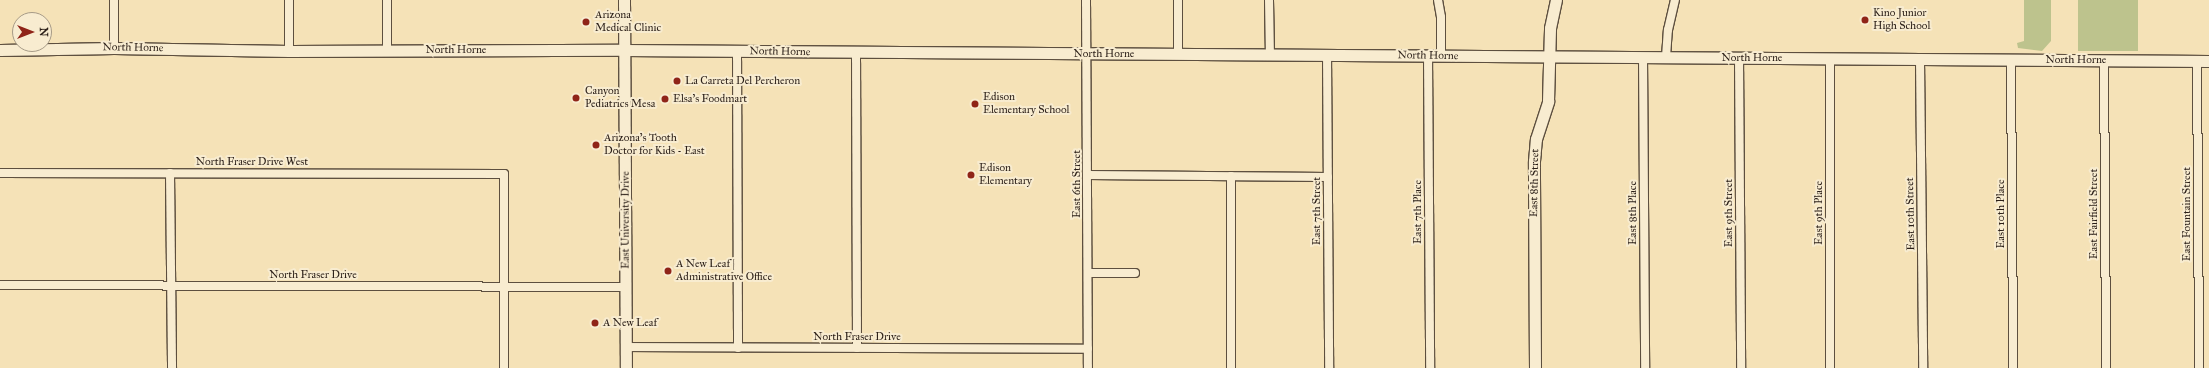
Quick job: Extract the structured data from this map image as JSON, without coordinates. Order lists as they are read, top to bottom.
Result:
{
  "streets": {
    "street": [
      "North Horne",
      "North Fraser Drive West",
      "East 8th Street",
      "East 6th Street",
      "East 7th Street",
      "East 7th Place",
      "East 8th Place",
      "East 9th Street",
      "East 9th Place",
      "East 10th Street",
      "East 10th Place",
      "East Fairfield Street",
      "East Fountain Street",
      "East University Drive",
      "North Fraser Drive"
    ]
  },
  "crossings": [
    ["North Horne", "East 8th Street"],
    ["North Horne", "East 6th Street"],
    ["North Horne", "East 7th Street"],
    ["North Horne", "East 7th Place"],
    ["North Horne", "East 8th Place"],
    ["North Horne", "East 9th Street"],
    ["North Horne", "East 9th Place"],
    ["North Horne", "East 10th Street"],
    ["North Horne", "East 10th Place"],
    ["North Horne", "East Fairfield Street"],
    ["North Horne", "East Fountain Street"],
    ["North Horne", "East University Drive"],
    ["North Fraser Drive West", "North Fraser Drive"],
    ["East 6th Street", "North Fraser Drive"],
    ["East University Drive", "North Fraser Drive"]
  ],
  "places": [
    "Kino Junior High School",
    "Arizona Medical Clinic",
    "La Carreta Del Percheron",
    "Canyon Pediatrics Mesa",
    "Elsa's Foodmart",
    "Edison Elementary School",
    "Arizona's Tooth Doctor for Kids - East",
    "Edison Elementary",
    "A New Leaf | Administrative Office",
    "A New Leaf"
  ],
  "north": "right"
}
